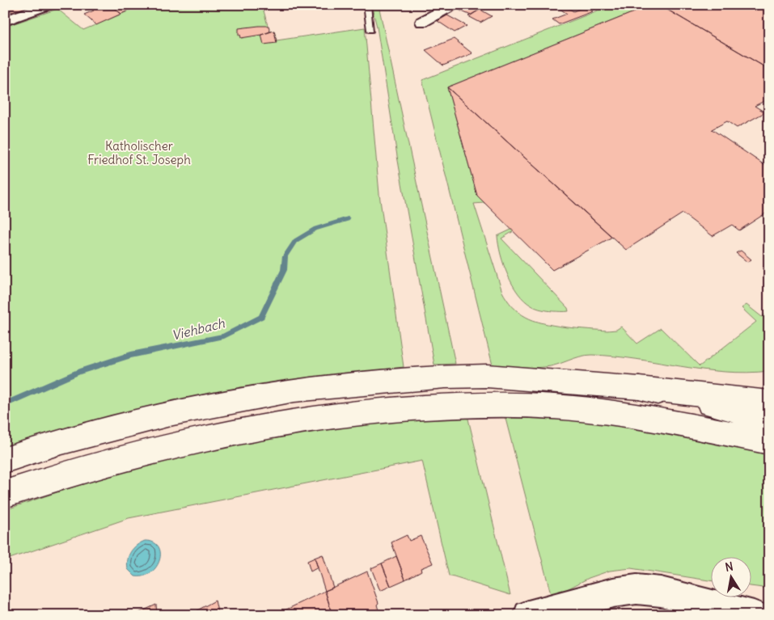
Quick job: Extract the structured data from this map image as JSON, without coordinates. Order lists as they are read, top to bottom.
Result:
{
  "water": ["Viehbach"],
  "parks": ["Katholischer Friedhof St. Joseph"],
  "north": "top"
}
